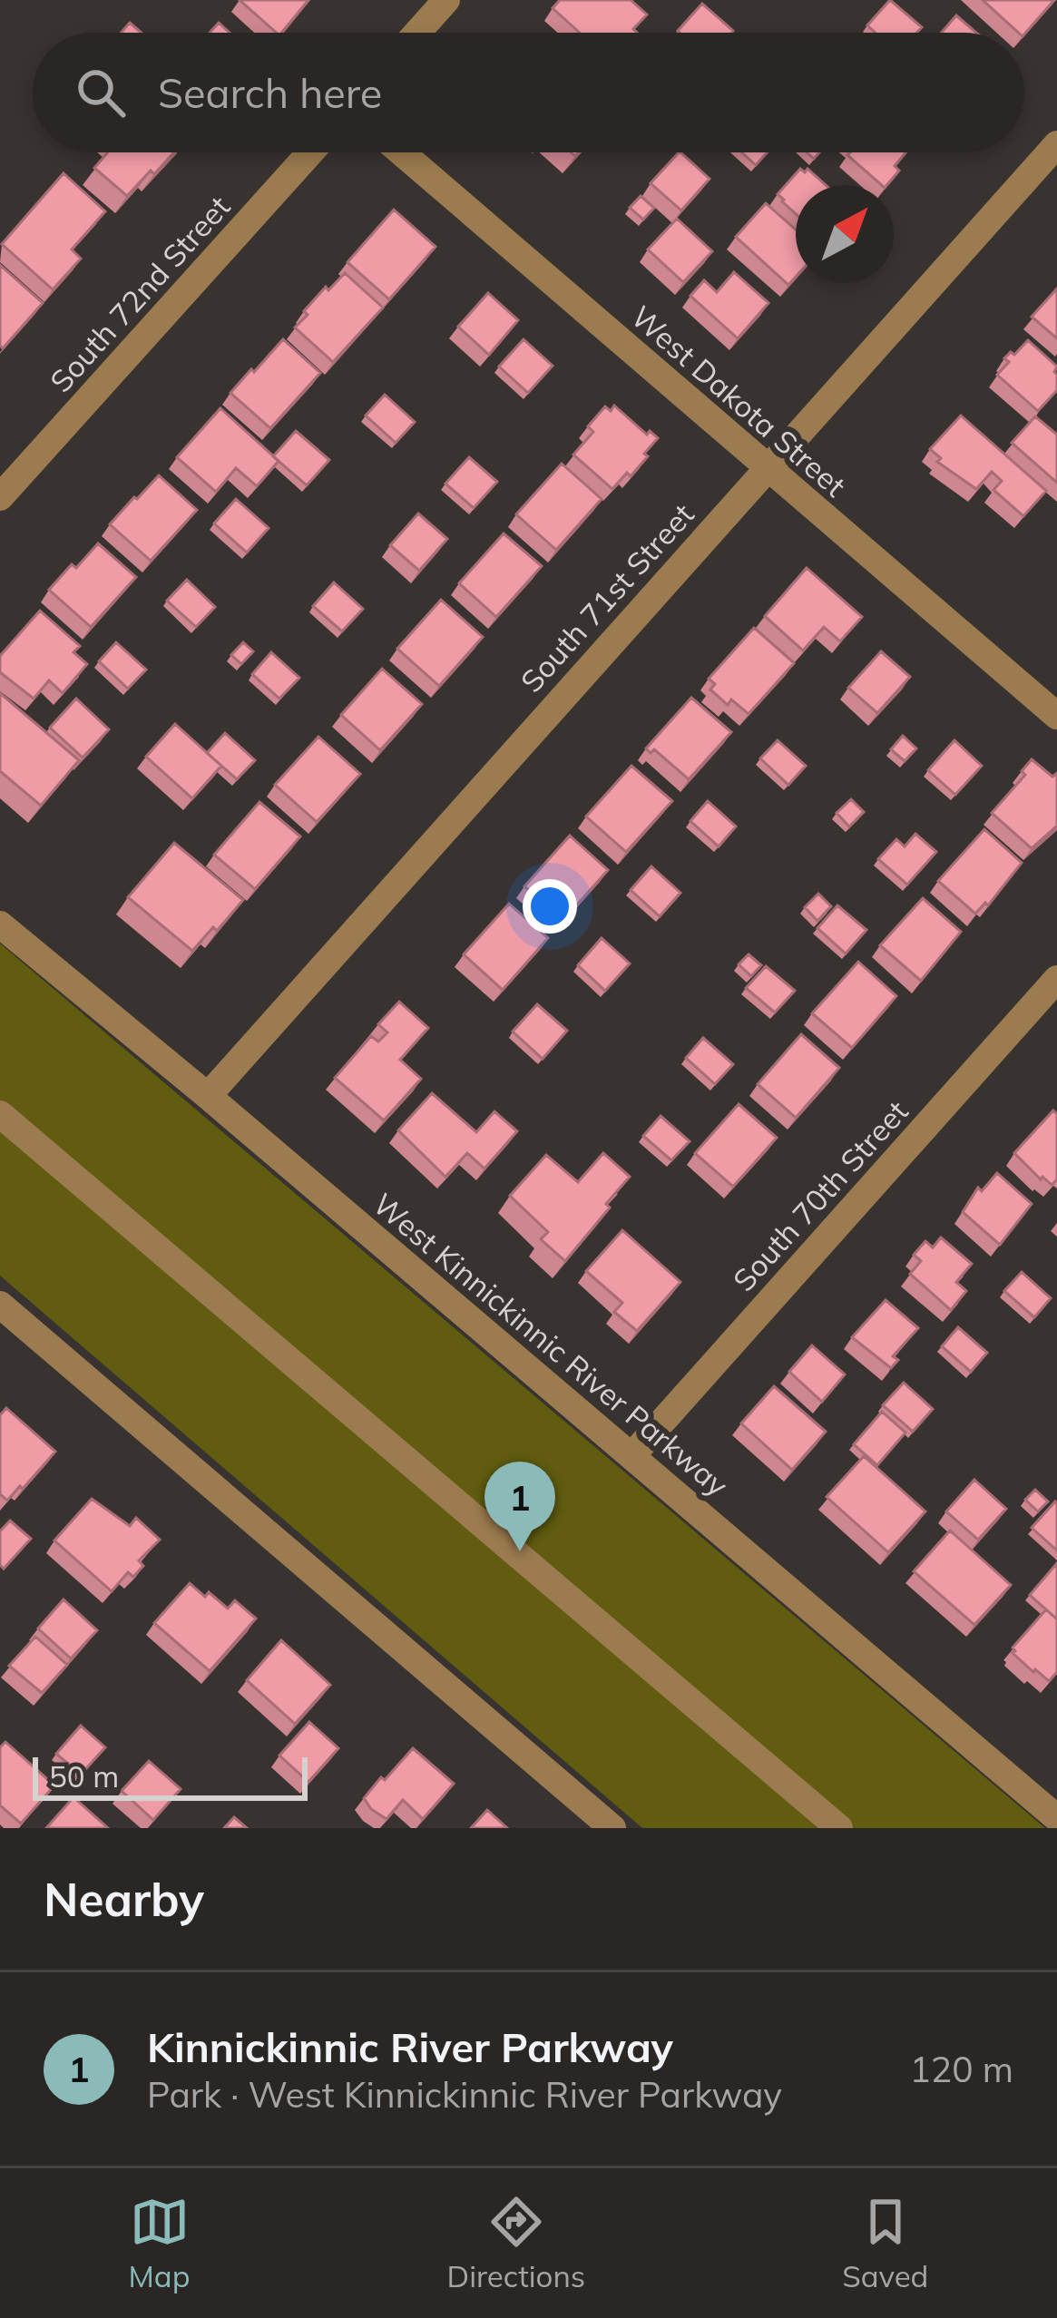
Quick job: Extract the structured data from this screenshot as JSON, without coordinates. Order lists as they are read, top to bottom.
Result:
{
  "streets": {
    "street": [
      "South 72nd Street",
      "West Dakota Street",
      "South 71st Street",
      "South 70th Street",
      "West Kinnickinnic River Parkway"
    ]
  },
  "crossings": [
    ["West Dakota Street", "South 71st Street"],
    ["South 71st Street", "West Kinnickinnic River Parkway"],
    ["South 70th Street", "West Kinnickinnic River Parkway"]
  ],
  "scale_bar": "50 m",
  "north": "top right",
  "page": {
    "search": "Search here",
    "pins": "1",
    "scale": "50 m",
    "heading": "Nearby",
    "list": [
      {
        "mark": "1",
        "name": "Kinnickinnic River Parkway",
        "note": "Park · West Kinnickinnic River Parkway",
        "value": "120 m"
      }
    ],
    "nav": ["Map", "Directions", "Saved"]
  }
}
